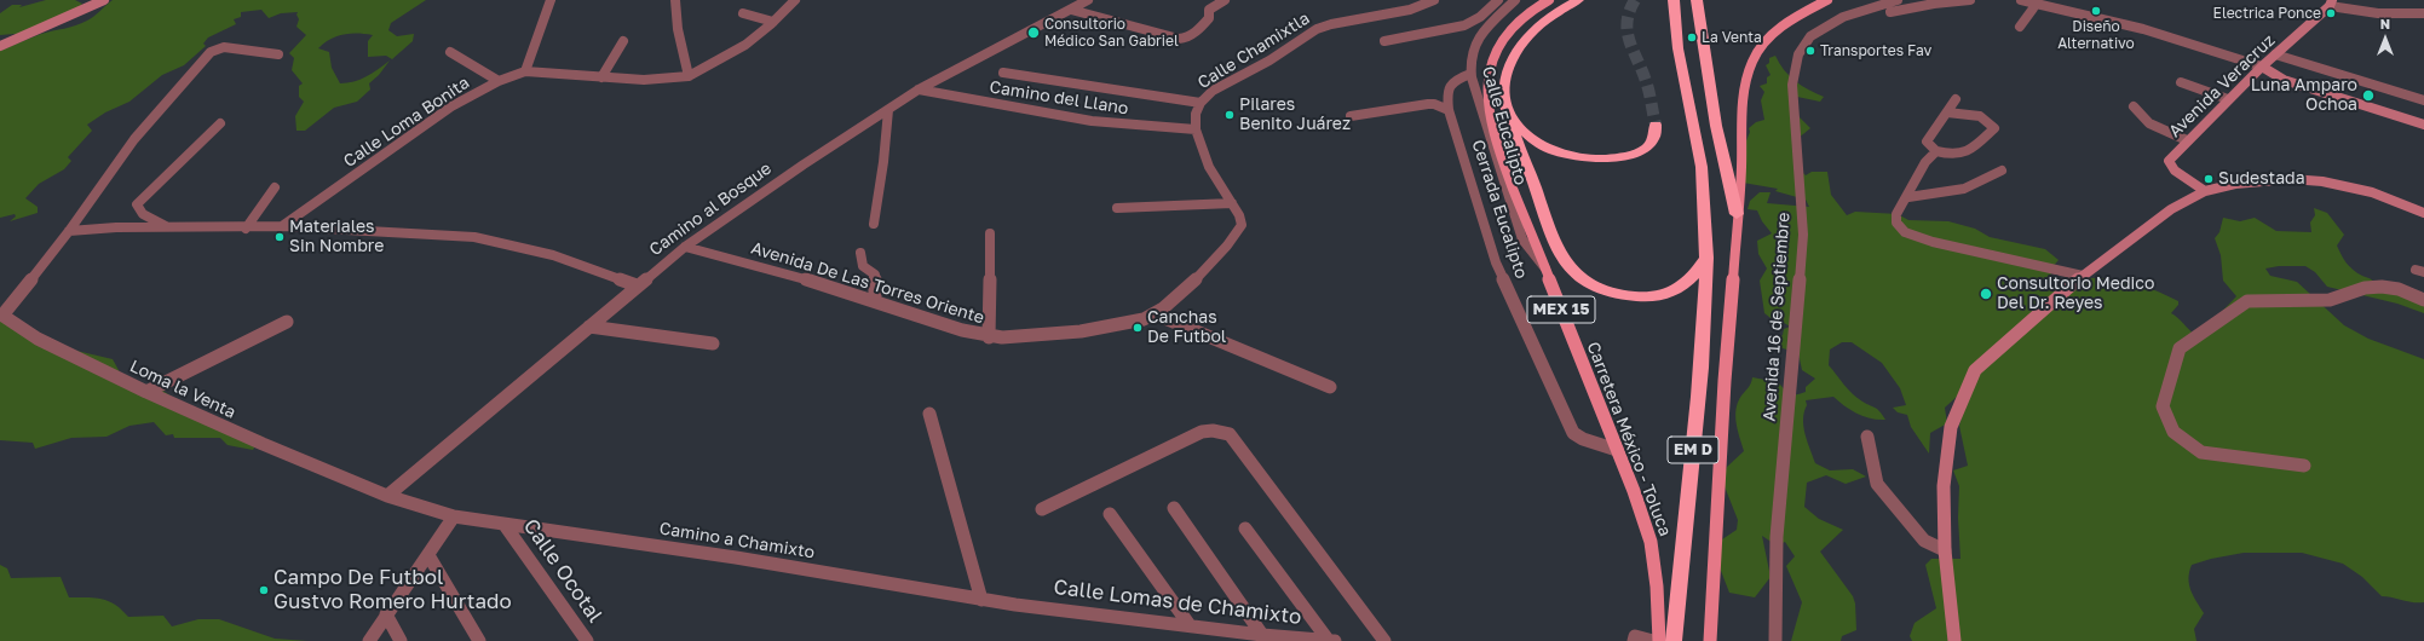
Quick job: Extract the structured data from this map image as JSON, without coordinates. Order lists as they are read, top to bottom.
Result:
{
  "streets": {
    "highway": ["EM D"],
    "main road": ["MEX 15", "Carretera México - Toluca"],
    "street": [
      "Calle Chamixtla",
      "Avenida Veracruz",
      "Camino del Llano",
      "Calle Loma Bonita",
      "Calle Eucalipto",
      "Camino al Bosque",
      "Cerrada Eucalipto",
      "Avenida De Las Torres Oriente",
      "Avenida 16 de Septiembre",
      "Loma la Venta",
      "Camino a Chamixto",
      "Calle Ocotal",
      "Calle Lomas de Chamixto"
    ]
  },
  "crossings": [
    ["Calle Chamixtla", "Camino del Llano"],
    ["Calle Chamixtla", "Avenida De Las Torres Oriente"],
    ["Camino del Llano", "Camino al Bosque"],
    ["Calle Eucalipto", "Cerrada Eucalipto"],
    ["Calle Eucalipto", "Carretera México - Toluca"],
    ["Camino al Bosque", "Avenida De Las Torres Oriente"],
    ["Camino al Bosque", "Loma la Venta"],
    ["Cerrada Eucalipto", "Carretera México - Toluca"],
    ["Loma la Venta", "Camino a Chamixto"],
    ["Camino a Chamixto", "Calle Ocotal"],
    ["Camino a Chamixto", "Calle Lomas de Chamixto"]
  ],
  "places": [
    "Diseño Alternativo",
    "Electrica Ponce",
    "Consultorio Médico San Gabriel",
    "La Venta",
    "Transportes Fav",
    "Luna Amparo Ochoa",
    "Pilares Benito Juárez",
    "Sudestada",
    "Materiales Sin Nombre",
    "Consultorio Medico Del Dr. Reyes",
    "Canchas De Futbol",
    "Campo De Futbol Gustvo Romero Hurtado"
  ],
  "north": "top"
}
